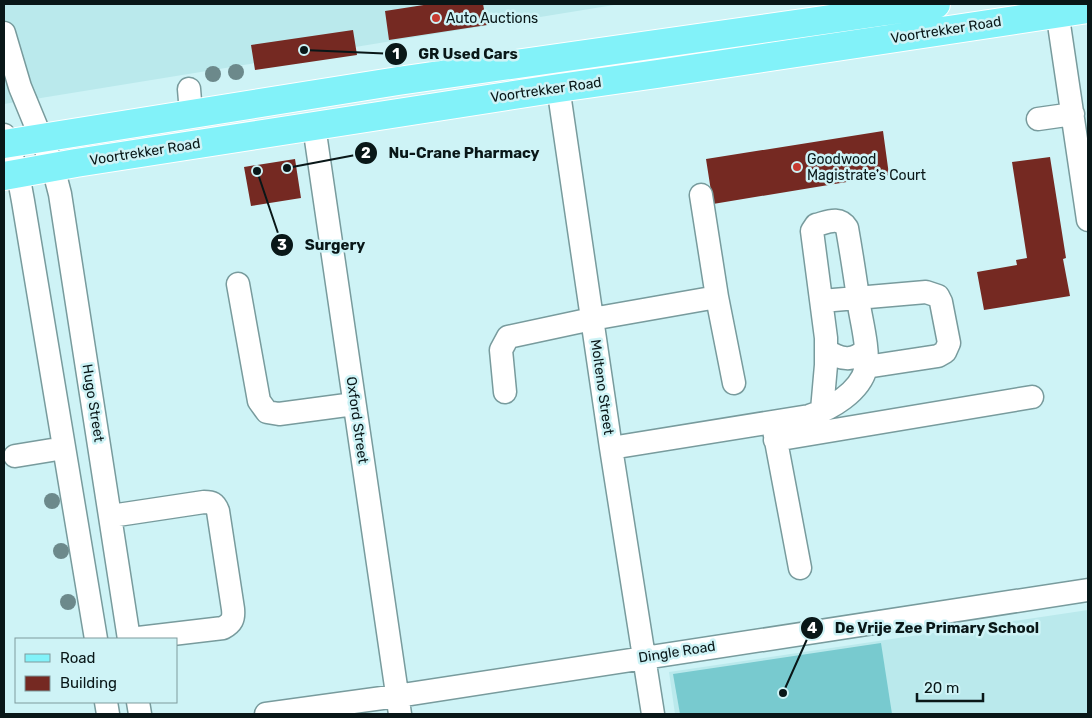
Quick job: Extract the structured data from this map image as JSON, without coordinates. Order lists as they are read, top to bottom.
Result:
{
  "streets": {
    "main road": ["Voortrekker Road"],
    "street": [
      "Molteno Street",
      "Hugo Street",
      "Oxford Street",
      "Dingle Road"
    ]
  },
  "crossings": [
    ["Voortrekker Road", "Molteno Street"],
    ["Voortrekker Road", "Hugo Street"],
    ["Voortrekker Road", "Oxford Street"],
    ["Molteno Street", "Dingle Road"],
    ["Oxford Street", "Dingle Road"]
  ],
  "places": [
    "Auto Auctions",
    "GR Used Cars",
    "Goodwood Magistrate's Court",
    "Nu-Crane Pharmacy",
    "Surgery",
    "De Vrije Zee Primary School"
  ],
  "legend": ["Road", "Building"],
  "scale_bar": "20 m"
}
